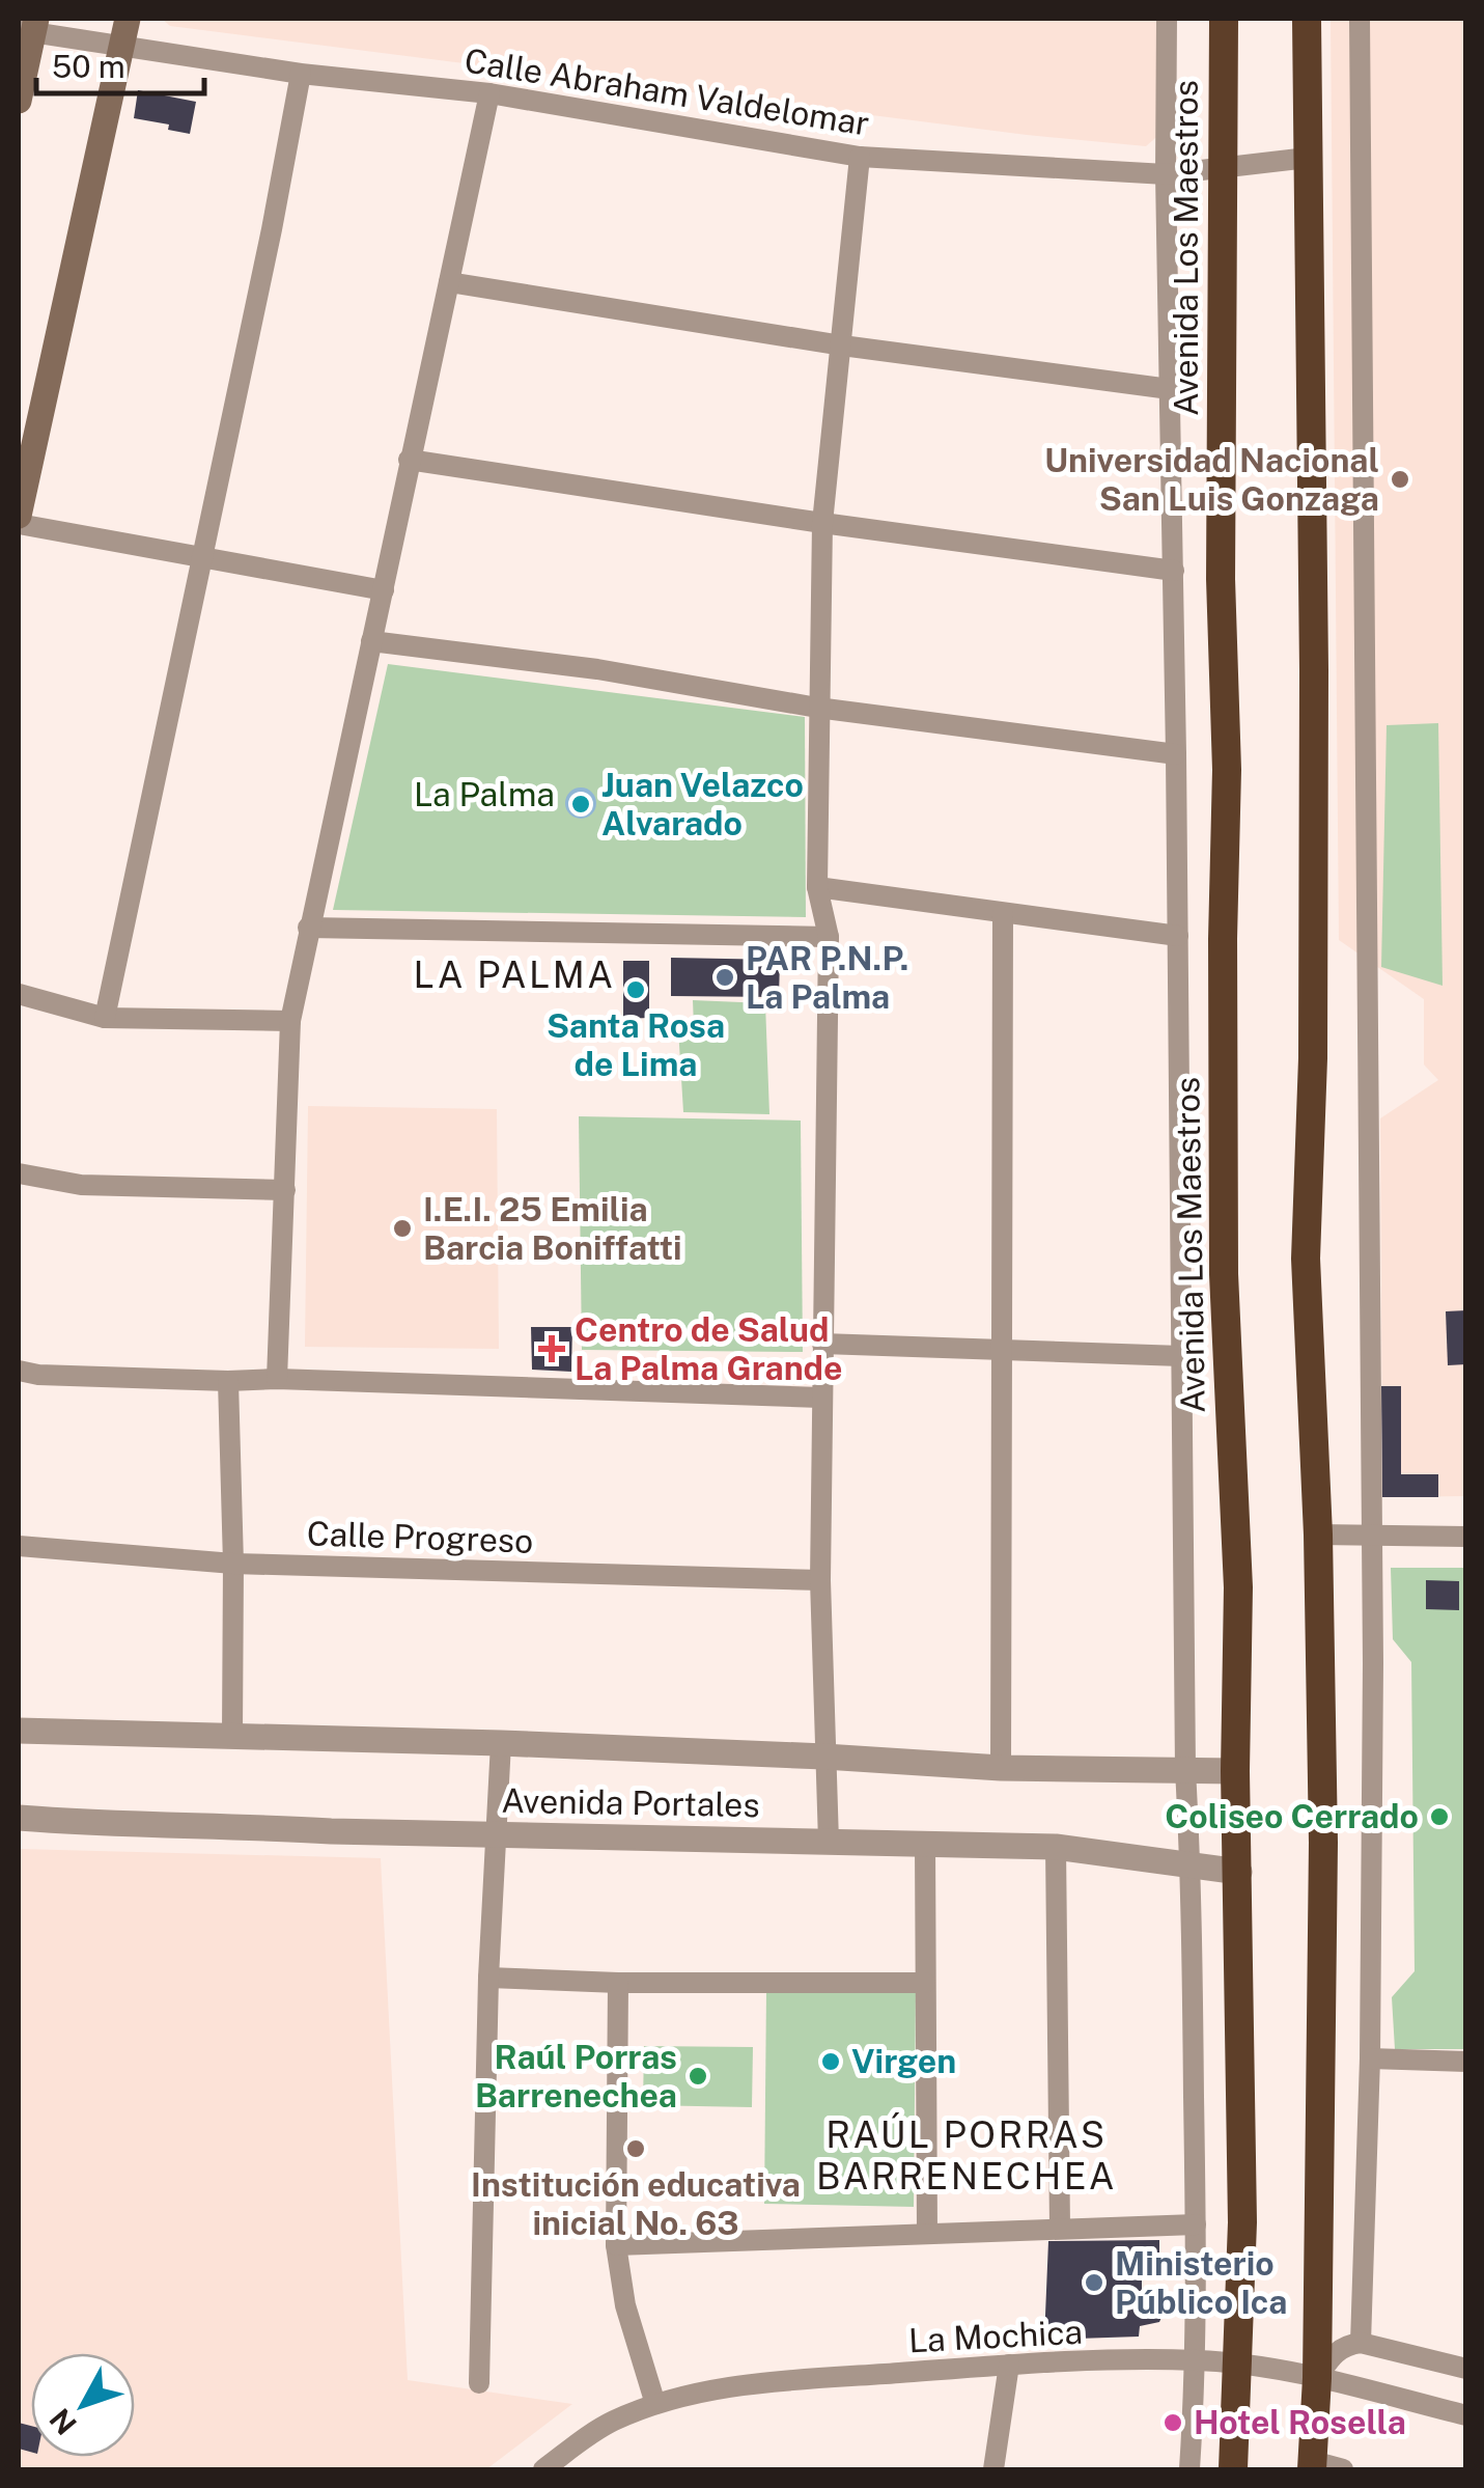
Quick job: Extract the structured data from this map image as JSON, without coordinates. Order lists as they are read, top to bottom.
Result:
{
  "streets": {
    "highway": ["Avenida Los Maestros"],
    "street": [
      "Calle Abraham Valdelomar",
      "Calle Progreso",
      "Avenida Portales",
      "La Mochica"
    ]
  },
  "crossings": [
    ["Calle Abraham Valdelomar", "Avenida Los Maestros"],
    ["Avenida Los Maestros", "Avenida Portales"],
    ["Avenida Los Maestros", "La Mochica"]
  ],
  "districts": ["LA PALMA", "RAÚL PORRAS BARRENECHEA"],
  "parks": ["La Palma"],
  "places": {
    "other": [
      "Universidad Nacional San Luis Gonzaga",
      "Juan Velazco Alvarado",
      "PAR P.N.P. La Palma",
      "Santa Rosa de Lima",
      "I.E.I. 25 Emilia Barcia Boniffatti",
      "Coliseo Cerrado",
      "Virgen",
      "Raúl Porras Barrenechea",
      "Institución educativa inicial No. 63",
      "Ministerio Público Ica",
      "Hotel Rosella"
    ],
    "health": ["Centro de Salud La Palma Grande"]
  },
  "scale_bar": "50 m",
  "north": "bottom left"
}
